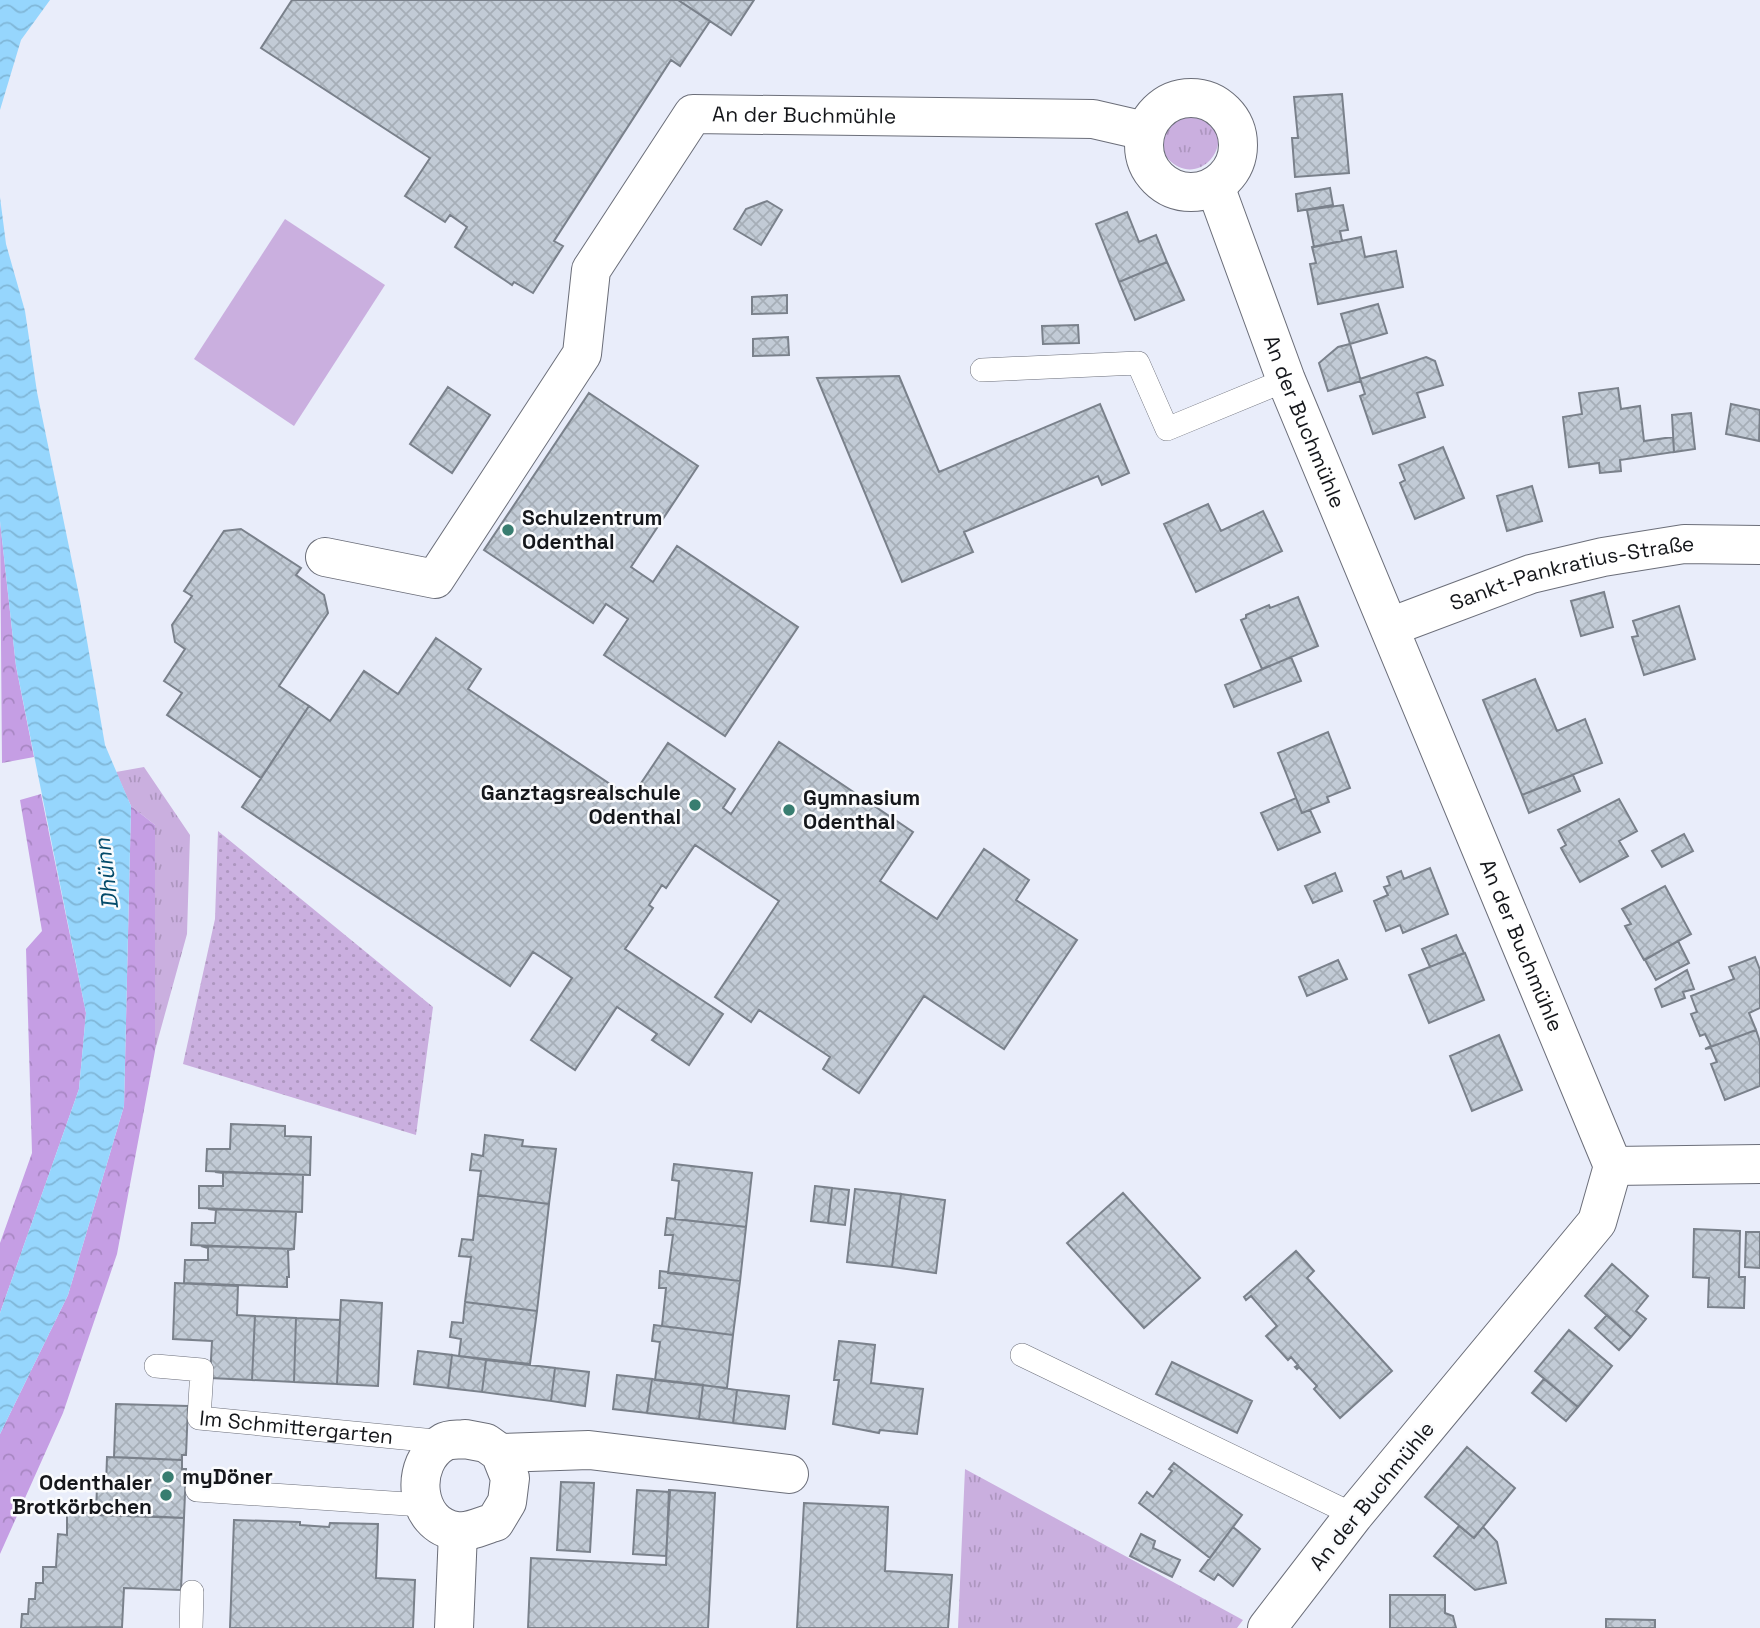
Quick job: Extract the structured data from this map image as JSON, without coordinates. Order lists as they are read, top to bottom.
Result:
{
  "streets": {
    "street": ["An der Buchmühle", "Sankt-Pankratius-Straße", "Im Schmittergarten"]
  },
  "crossings": [
    ["An der Buchmühle", "Sankt-Pankratius-Straße"]
  ],
  "water": ["Dhünn"],
  "places": [
    "Schulzentrum Odenthal",
    "Ganztagsrealschule Odenthal",
    "Gymnasium Odenthal",
    "myDöner",
    "Odenthaler Brotkörbchen"
  ]
}
